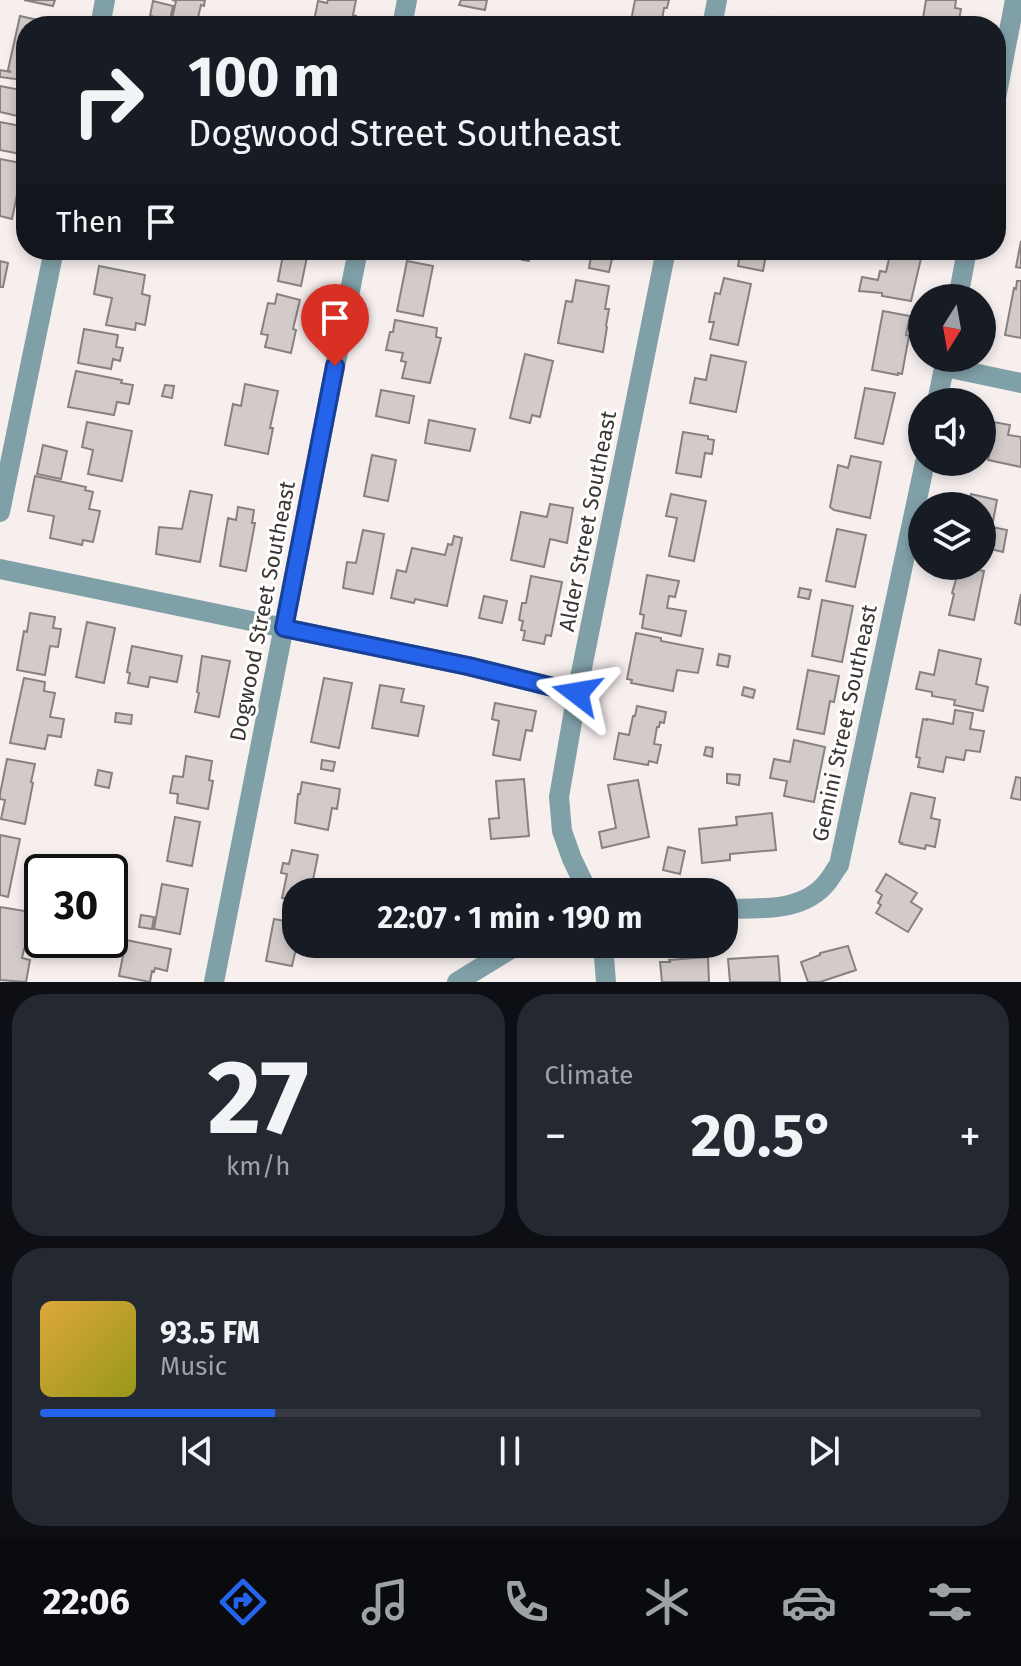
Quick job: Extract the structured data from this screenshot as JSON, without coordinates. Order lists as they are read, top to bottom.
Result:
{
  "streets": {
    "street": ["Alder Street Southeast", "Dogwood Street Southeast", "Gemini Street Southeast"]
  },
  "north": "bottom",
  "page": {
    "turn": ["100 m", "Dogwood Street Southeast"],
    "then": "Then",
    "limit": "30",
    "trip": "22:07 · 1 min · 190 m",
    "tile": [
      ["27", "km/h"],
      "Climate"
    ],
    "heat": ["−", "20.5°", "+"],
    "song": ["93.5 FM", "Music"],
    "tabs": "22:06"
  }
}
